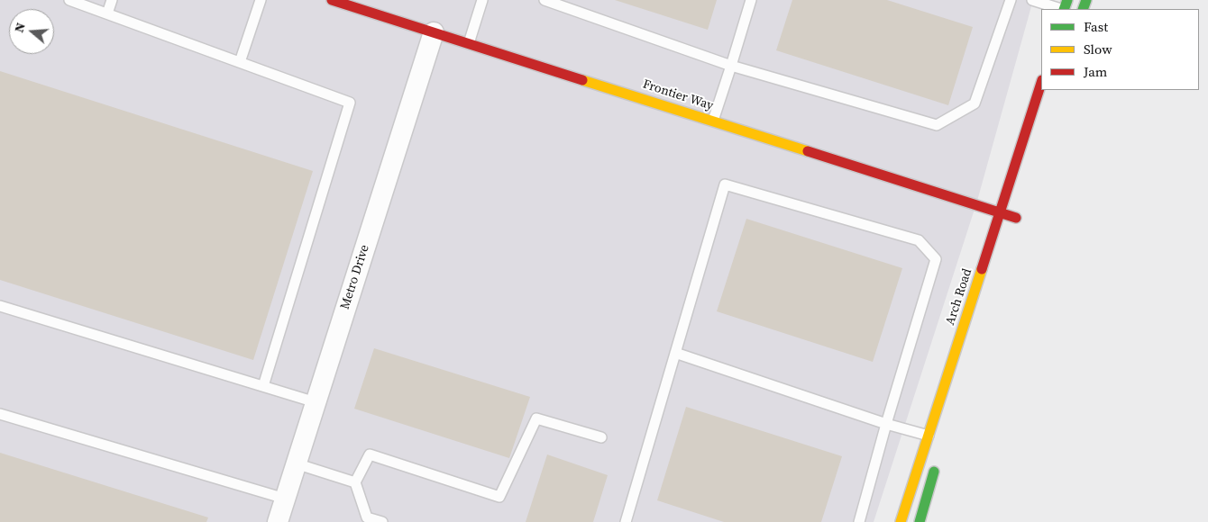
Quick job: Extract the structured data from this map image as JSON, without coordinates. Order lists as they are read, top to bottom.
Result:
{
  "streets": {
    "street": ["Frontier Way", "Metro Drive", "Arch Road"]
  },
  "crossings": [
    ["Frontier Way", "Metro Drive"],
    ["Frontier Way", "Arch Road"]
  ],
  "legend": ["Fast", "Slow", "Jam"],
  "north": "left"
}
